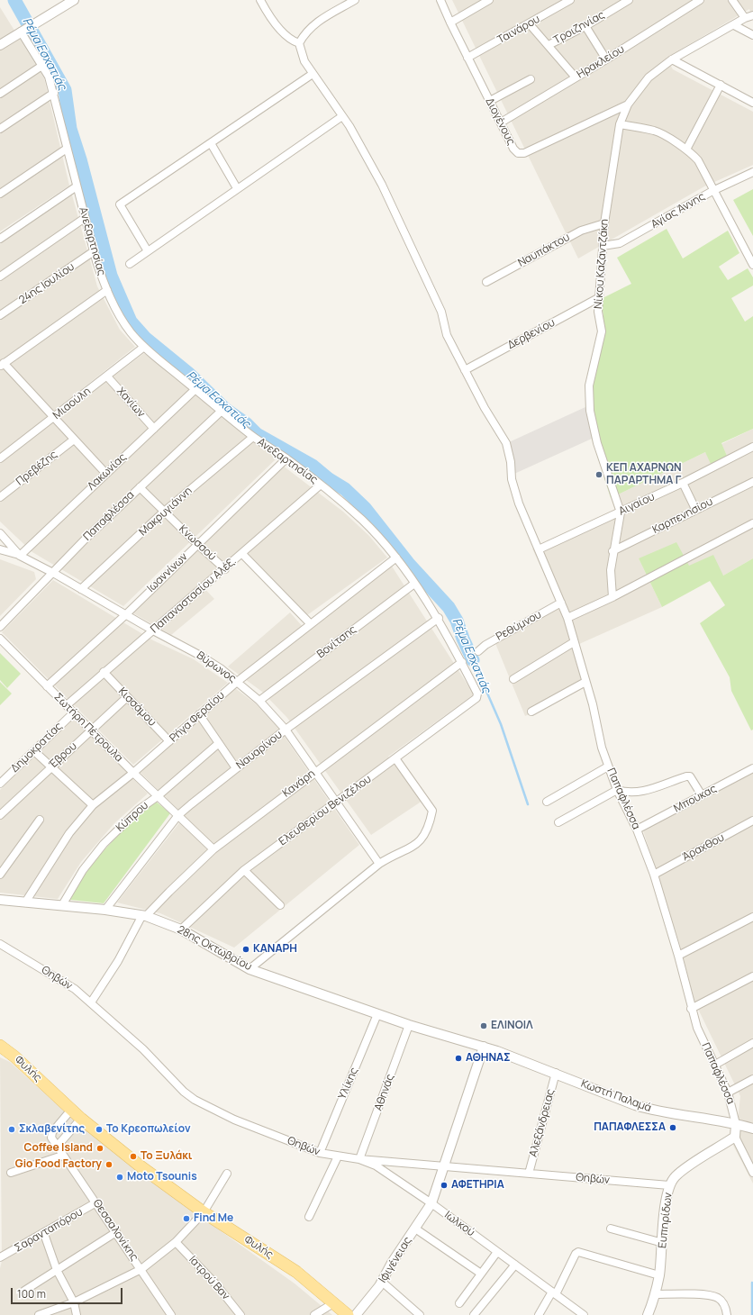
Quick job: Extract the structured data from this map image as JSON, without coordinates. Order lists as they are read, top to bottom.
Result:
{
  "streets": {
    "main road": ["Φυλής"],
    "street": [
      "Τροιζηνίας",
      "Ταινάρου",
      "Ηρακλείου",
      "Διογένους",
      "Αγίας Άννης",
      "Ανεξαρτησίας",
      "Ναυπάκτου",
      "Νίκου Καζαντζάκη",
      "24ης Ιουλίου",
      "Δερβενίου",
      "Χανίων",
      "Μιαούλη",
      "Πρεβέζης",
      "Λακωνίας",
      "Αιγαίου",
      "Μακρυγιάννη",
      "Παπαφλέσσα",
      "Καρπενησίου",
      "Κνωσσού",
      "Ιωαννίνων",
      "Παπαναστασίου Αλέξ.",
      "Ρεθύμνου",
      "Βονίτσης",
      "Βύρωνος",
      "Κισσάμου",
      "Ρήγα Φεραίου",
      "Σωτήρη Πέτρουλα",
      "Δημοκρατίας",
      "Ναυαρίνου",
      "Έβρου",
      "Κανάρη",
      "Μπούκας",
      "Ελευθερίου Βενιζέλου",
      "Κύπρου",
      "Άραχθου",
      "28ης Οκτωβρίου",
      "Θηβών",
      "Υλίκης",
      "Αθηνάς",
      "Κωστή Παλαμά",
      "Αλεξάνδρειας",
      "Ευπηρίδων",
      "Ιωλκού",
      "Σαρανταπόρου",
      "Θεσσαλονίκης",
      "Ιφιγένειας",
      "Ιατρού Βαν"
    ]
  },
  "crossings": [
    ["Ταινάρου", "Διογένους"],
    ["Ηρακλείου", "Διογένους"],
    ["Διογένους", "Νίκου Καζαντζάκη"],
    ["Αγίας Άννης", "Νίκου Καζαντζάκη"],
    ["Ανεξαρτησίας", "24ης Ιουλίου"],
    ["Ανεξαρτησίας", "Μιαούλη"],
    ["Ανεξαρτησίας", "Λακωνίας"],
    ["Ανεξαρτησίας", "Μακρυγιάννη"],
    ["Ανεξαρτησίας", "Παπαφλέσσα"],
    ["Ανεξαρτησίας", "Ιωαννίνων"],
    ["Ανεξαρτησίας", "Παπαναστασίου Αλέξ."],
    ["Ανεξαρτησίας", "Βονίτσης"],
    ["Ανεξαρτησίας", "Ρήγα Φεραίου"],
    ["Ανεξαρτησίας", "Ναυαρίνου"],
    ["Ανεξαρτησίας", "Κανάρη"],
    ["Ανεξαρτησίας", "Ελευθερίου Βενιζέλου"],
    ["Ναυπάκτου", "Νίκου Καζαντζάκη"],
    ["Νίκου Καζαντζάκη", "Δερβενίου"],
    ["Νίκου Καζαντζάκη", "Αιγαίου"],
    ["Δερβενίου", "Παπαφλέσσα"],
    ["Χανίων", "Μιαούλη"],
    ["Χανίων", "Λακωνίας"],
    ["Λακωνίας", "Βύρωνος"],
    ["Αιγαίου", "Παπαφλέσσα"],
    ["Μακρυγιάννη", "Κνωσσού"],
    ["Μακρυγιάννη", "Βύρωνος"],
    ["Παπαφλέσσα", "Κνωσσού"],
    ["Παπαφλέσσα", "Ρεθύμνου"],
    ["Παπαφλέσσα", "Βύρωνος"],
    ["Παπαφλέσσα", "Μπούκας"],
    ["Παπαφλέσσα", "Άραχθου"],
    ["Παπαφλέσσα", "Κωστή Παλαμά"],
    ["Παπαφλέσσα", "Ευπηρίδων"],
    ["Κνωσσού", "Ιωαννίνων"],
    ["Κνωσσού", "Παπαναστασίου Αλέξ."],
    ["Ιωαννίνων", "Βύρωνος"],
    ["Ιωαννίνων", "Σωτήρη Πέτρουλα"],
    ["Παπαναστασίου Αλέξ.", "Βύρωνος"],
    ["Παπαναστασίου Αλέξ.", "Κισσάμου"],
    ["Παπαναστασίου Αλέξ.", "Σωτήρη Πέτρουλα"],
    ["Βονίτσης", "Βύρωνος"],
    ["Βύρωνος", "Ρήγα Φεραίου"],
    ["Βύρωνος", "Ναυαρίνου"],
    ["Βύρωνος", "Κανάρη"],
    ["Βύρωνος", "Ελευθερίου Βενιζέλου"],
    ["Κισσάμου", "Ρήγα Φεραίου"],
    ["Κισσάμου", "Έβρου"],
    ["Ρήγα Φεραίου", "Σωτήρη Πέτρουλα"],
    ["Ρήγα Φεραίου", "28ης Οκτωβρίου"],
    ["Σωτήρη Πέτρουλα", "Δημοκρατίας"],
    ["Σωτήρη Πέτρουλα", "Ναυαρίνου"],
    ["Σωτήρη Πέτρουλα", "Έβρου"],
    ["Σωτήρη Πέτρουλα", "Κανάρη"],
    ["Σωτήρη Πέτρουλα", "Κύπρου"],
    ["Ναυαρίνου", "28ης Οκτωβρίου"],
    ["Κανάρη", "28ης Οκτωβρίου"],
    ["Κανάρη", "Θηβών"],
    ["Ελευθερίου Βενιζέλου", "28ης Οκτωβρίου"],
    ["Κύπρου", "28ης Οκτωβρίου"],
    ["28ης Οκτωβρίου", "Υλίκης"],
    ["28ης Οκτωβρίου", "Αθηνάς"],
    ["28ης Οκτωβρίου", "Κωστή Παλαμά"],
    ["Θηβών", "Υλίκης"],
    ["Θηβών", "Αθηνάς"],
    ["Θηβών", "Αλεξάνδρειας"],
    ["Θηβών", "Ευπηρίδων"],
    ["Θηβών", "Ιωλκού"],
    ["Θηβών", "Ιφιγένειας"],
    ["Φυλής", "Θεσσαλονίκης"],
    ["Αθηνάς", "Ιωλκού"],
    ["Κωστή Παλαμά", "Αλεξάνδρειας"],
    ["Ιωλκού", "Ιφιγένειας"],
    ["Σαρανταπόρου", "Θεσσαλονίκης"]
  ],
  "water": ["Ρέμα Εσχατιάς"],
  "places": [
    "ΚΕΠ ΑΧΑΡΝΩΝ ΠΑΡΑΡΤΗΜΑ Γ",
    "ΚΑΝΑΡΗ",
    "ΕΛΙΝΟΙΛ",
    "ΑΘΗΝΑΣ",
    "ΠΑΠΑΦΛΕΣΣΑ",
    "Σκλαβενίτης",
    "Το Κρεοπωλείον",
    "Coffee Island",
    "Το Ξυλάκι",
    "Gio Food Factory",
    "Moto Tsounis",
    "ΑΦΕΤΗΡΙΑ",
    "Find Me"
  ],
  "scale_bar": "100 m"
}
